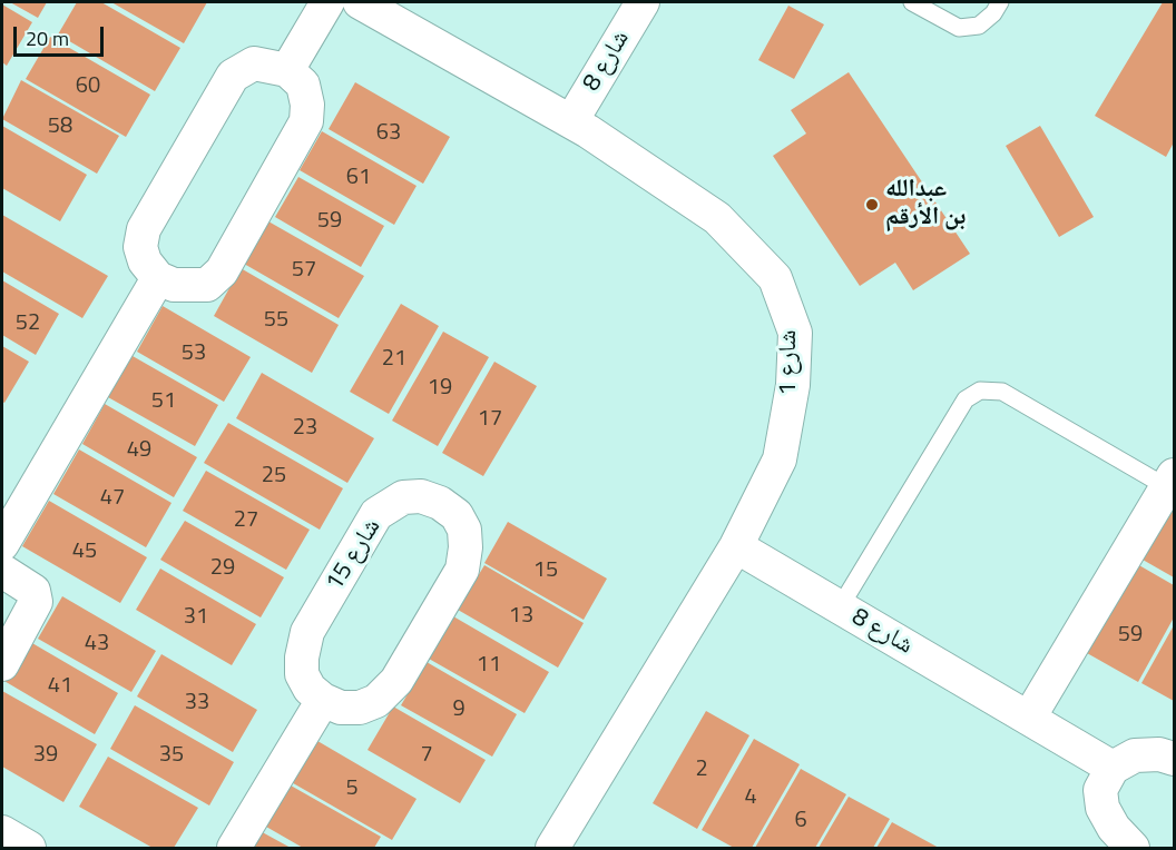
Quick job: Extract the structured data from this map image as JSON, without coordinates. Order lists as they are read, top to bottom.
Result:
{
  "streets": {
    "street": ["شارع 8", "شارع 1", "شارع 15"]
  },
  "crossings": [
    ["شارع 8", "شارع 1"]
  ],
  "places": ["عبدالله بن الأرقم"],
  "house_numbers": [
    "60",
    "58",
    "63",
    "61",
    "59",
    "57",
    "55",
    "52",
    "53",
    "21",
    "19",
    "51",
    "17",
    "23",
    "49",
    "25",
    "47",
    "27",
    "45",
    "29",
    "15",
    "13",
    "31",
    "59",
    "43",
    "11",
    "41",
    "33",
    "9",
    "39",
    "35",
    "7",
    "2",
    "5",
    "4",
    "6"
  ],
  "scale_bar": "20 m"
}
